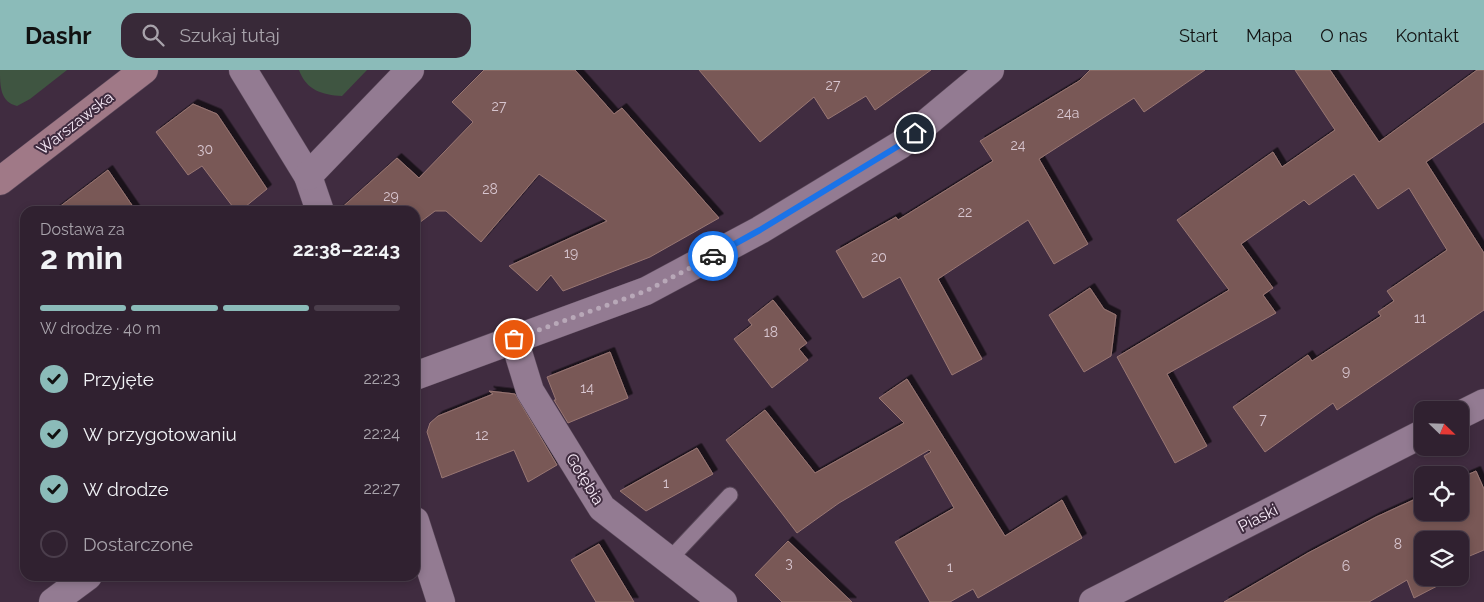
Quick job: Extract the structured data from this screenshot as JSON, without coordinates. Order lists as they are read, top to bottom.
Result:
{
  "streets": {
    "street": ["Warszawska", "Gołębia", "Piaski"]
  },
  "house_numbers": [
    "27",
    "27",
    "24a",
    "24",
    "30",
    "28",
    "29",
    "22",
    "19",
    "20",
    "11",
    "18",
    "9",
    "14",
    "7",
    "12",
    "1",
    "8",
    "3",
    "6",
    "1"
  ],
  "north": "bottom right",
  "page": {
    "header": "Dashr",
    "search": "Szukaj tutaj",
    "nav": [
      "Start",
      "Mapa",
      "O nas",
      "Kontakt"
    ],
    "heading": ["2 min", "Dostawa za", "22:38–22:43"],
    "bar": "W drodze · 40 m",
    "list": [
      ["Przyjęte", "22:23"],
      ["W przygotowaniu", "22:24"],
      ["W drodze", "22:27"],
      "Dostarczone"
    ]
  }
}
